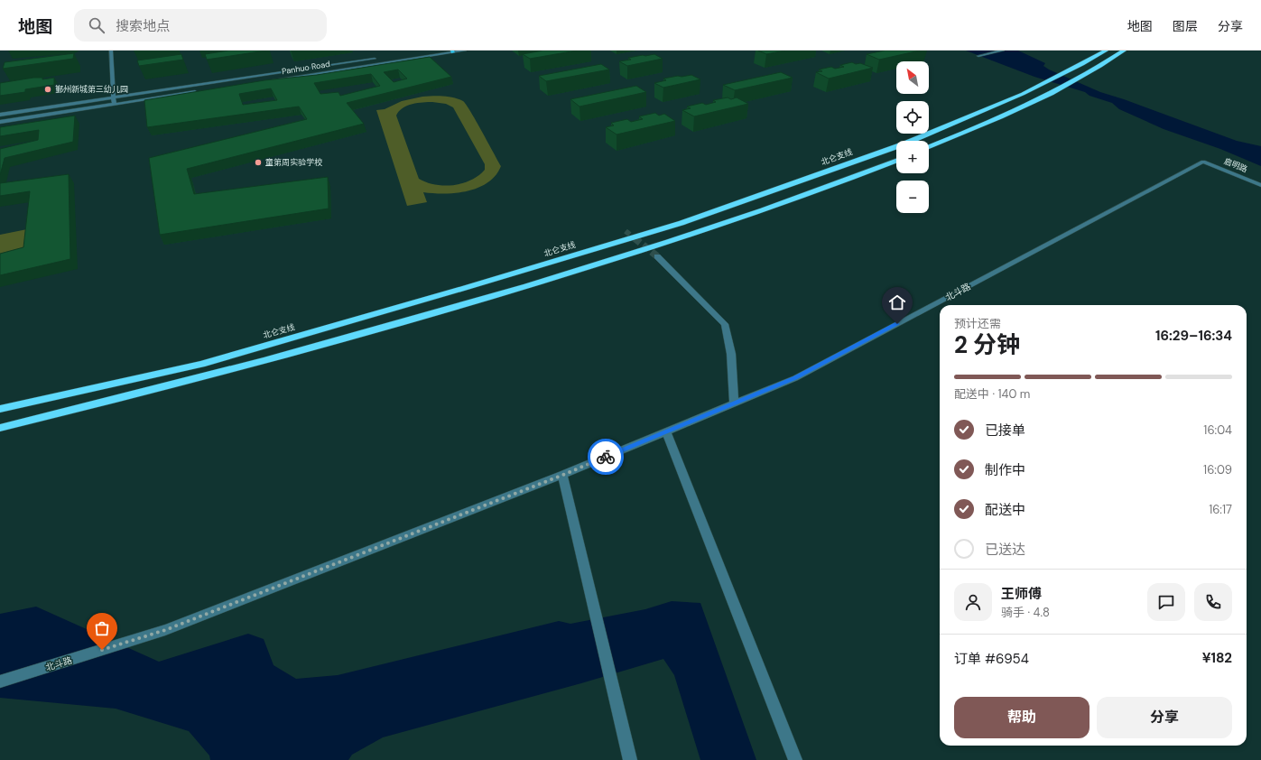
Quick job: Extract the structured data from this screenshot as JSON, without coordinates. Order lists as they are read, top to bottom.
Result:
{
  "streets": {
    "highway": ["北仑支线"],
    "street": ["Panhuo Road", "启明路", "北斗路"]
  },
  "crossings": [
    ["启明路", "北斗路"]
  ],
  "places": ["鄞州新城第三幼儿园", "童第周实验学校"],
  "north": "top left",
  "page": {
    "header": "地图",
    "search": "搜索地点",
    "nav": ["地图", "图层", "分享"],
    "map_buttons": ["+", "−"],
    "heading": ["2 分钟", "预计还需", "16:29–16:34"],
    "panel": [
      "王师傅",
      "骑手 · 4.8",
      "订单 #6954",
      "¥182"
    ],
    "bar": "配送中 · 140 m",
    "list": [
      ["已接单", "16:04"],
      ["制作中", "16:09"],
      ["配送中", "16:17"],
      "已送达"
    ],
    "buttons": ["帮助", "分享"]
  }
}
